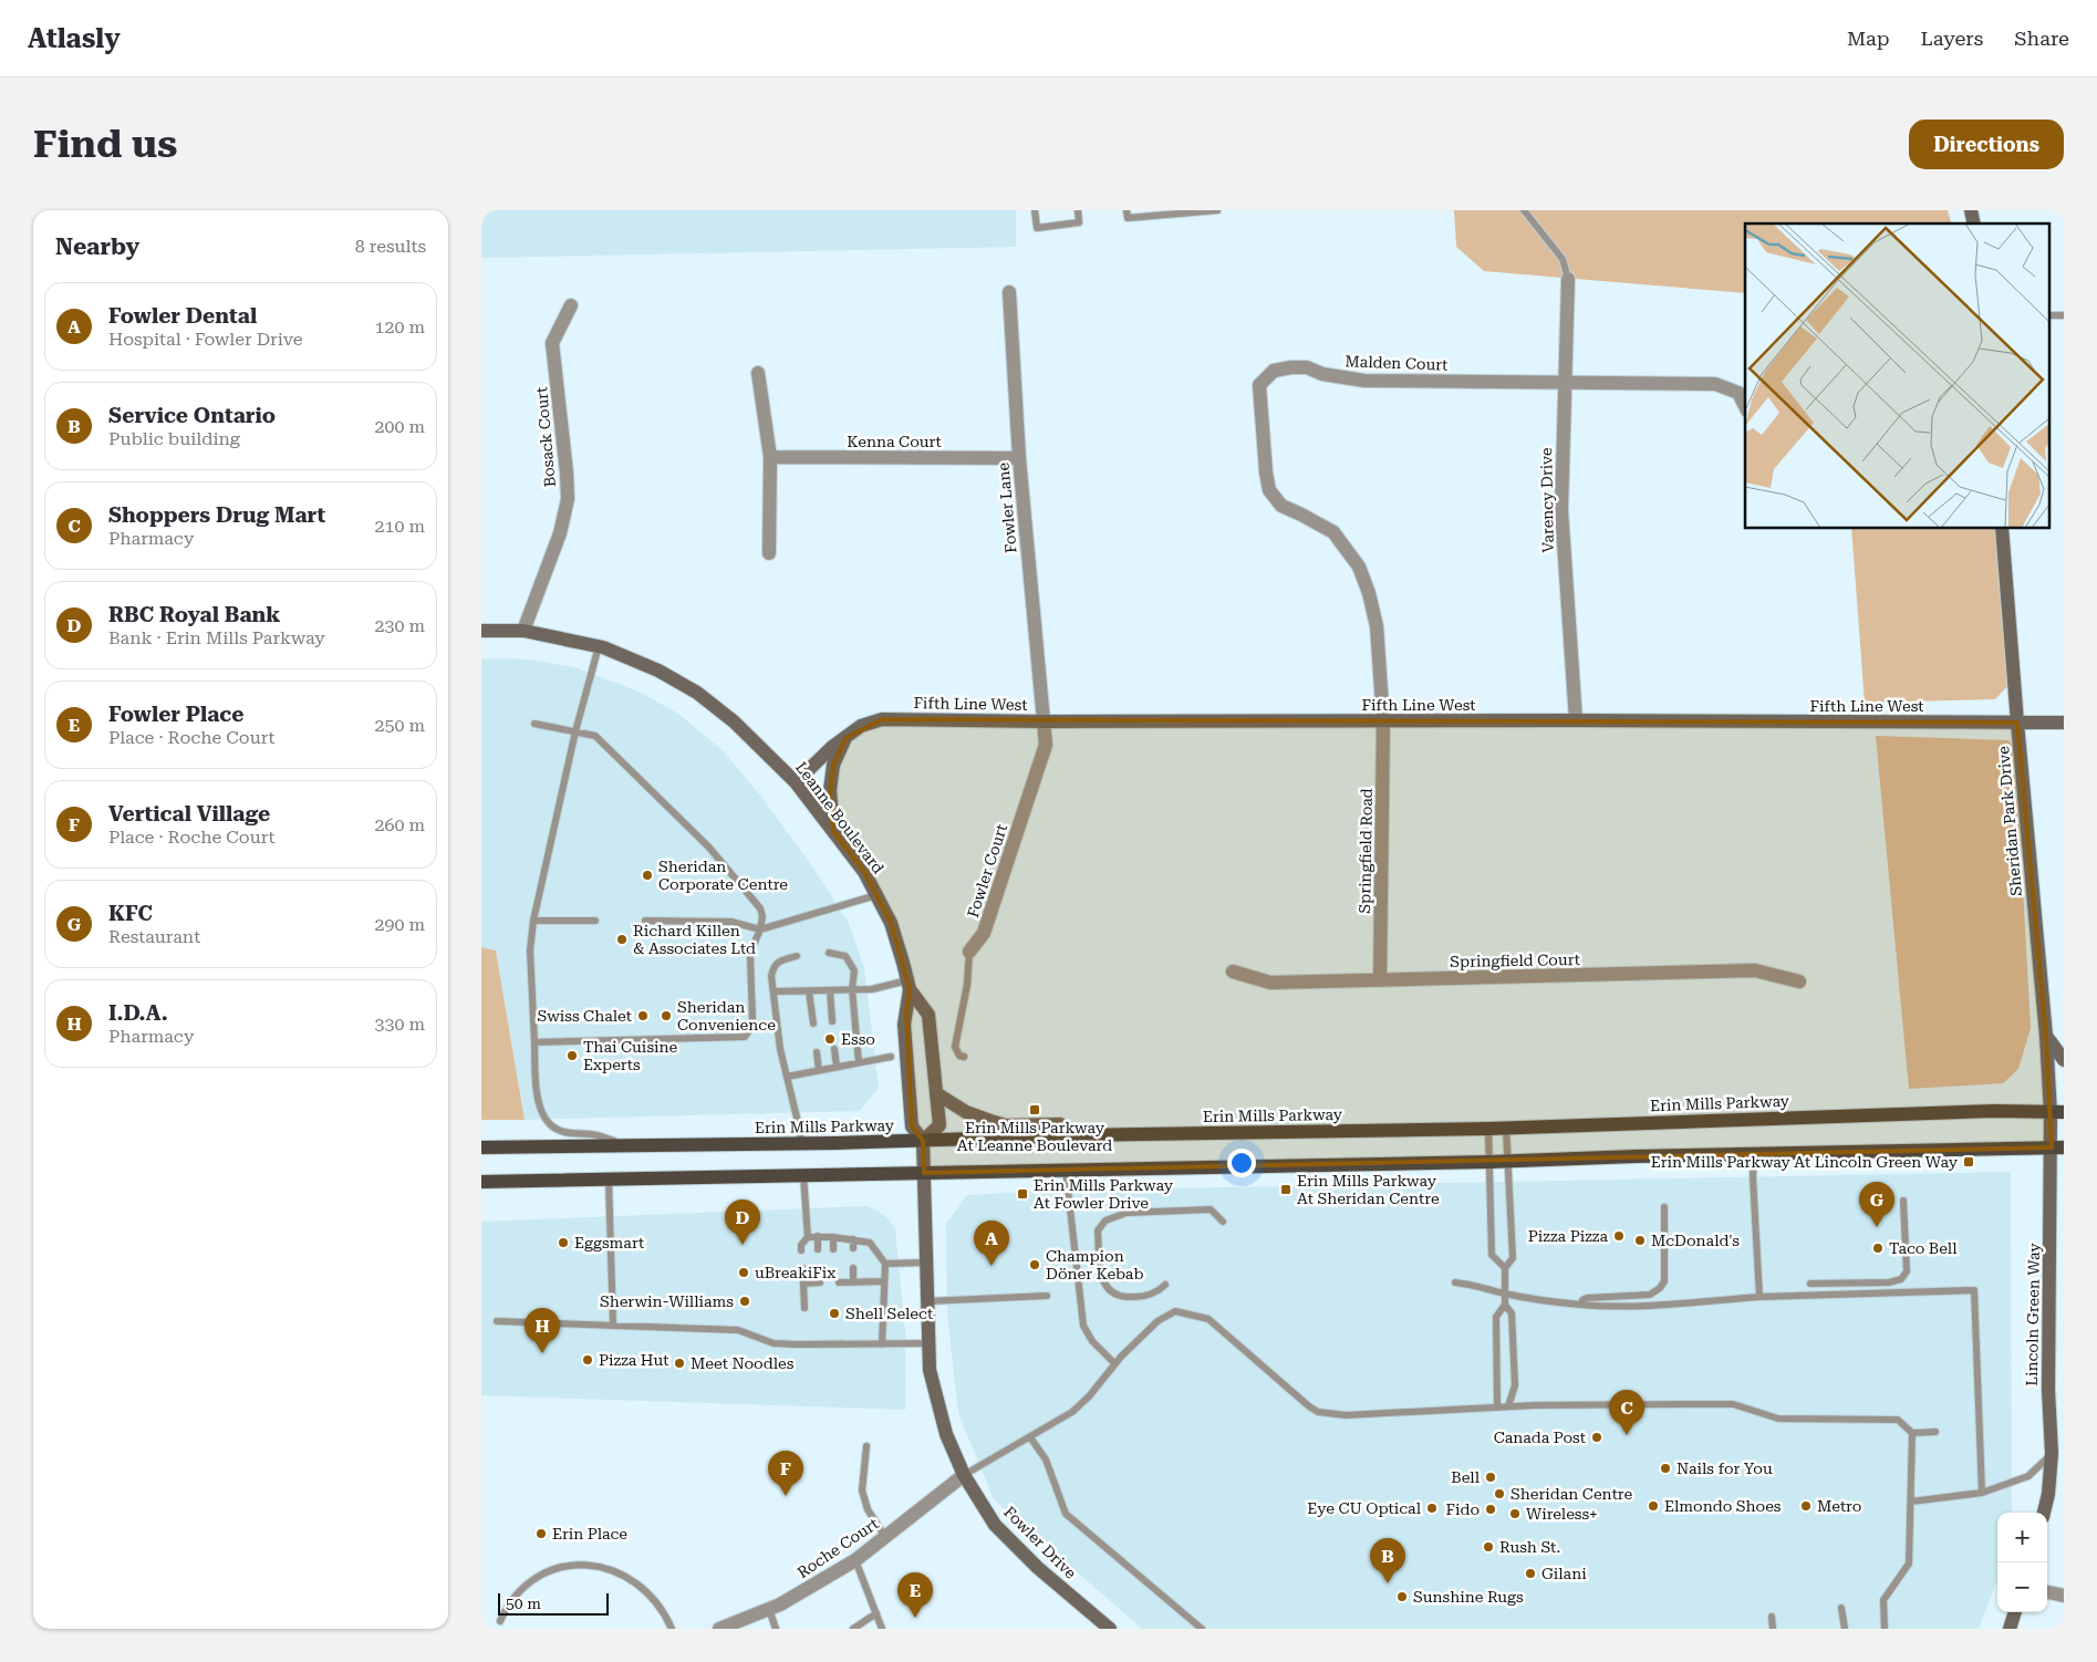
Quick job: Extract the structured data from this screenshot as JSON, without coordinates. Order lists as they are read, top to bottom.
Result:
{
  "streets": {
    "main road": ["Erin Mills Parkway"],
    "street": [
      "Malden Court",
      "Bosack Court",
      "Kenna Court",
      "Varency Drive",
      "Fowler Lane",
      "Fifth Line West",
      "Leanne Boulevard",
      "Sheridan Park Drive",
      "Springfield Road",
      "Fowler Court",
      "Springfield Court",
      "Lincoln Green Way",
      "Fowler Drive",
      "Roche Court"
    ]
  },
  "crossings": [
    ["Malden Court", "Varency Drive"],
    ["Malden Court", "Fifth Line West"],
    ["Malden Court", "Springfield Road"],
    ["Bosack Court", "Leanne Boulevard"],
    ["Kenna Court", "Fowler Lane"],
    ["Varency Drive", "Fifth Line West"],
    ["Fowler Lane", "Fifth Line West"],
    ["Fowler Lane", "Fowler Court"],
    ["Fifth Line West", "Leanne Boulevard"],
    ["Fifth Line West", "Sheridan Park Drive"],
    ["Fifth Line West", "Springfield Road"],
    ["Fifth Line West", "Fowler Court"],
    ["Leanne Boulevard", "Erin Mills Parkway"],
    ["Leanne Boulevard", "Fowler Drive"],
    ["Sheridan Park Drive", "Erin Mills Parkway"],
    ["Sheridan Park Drive", "Lincoln Green Way"],
    ["Springfield Road", "Springfield Court"],
    ["Erin Mills Parkway", "Lincoln Green Way"],
    ["Erin Mills Parkway", "Fowler Drive"],
    ["Fowler Drive", "Roche Court"]
  ],
  "places": {
    "other": [
      "Sheridan Corporate Centre",
      "Richard Killen & Associates Ltd",
      "Swiss Chalet",
      "Sheridan Convenience",
      "Esso",
      "Thai Cuisine Experts",
      "Pizza Pizza",
      "McDonald's",
      "Eggsmart",
      "Taco Bell",
      "Champion Döner Kebab",
      "uBreakiFix",
      "Sherwin-Williams",
      "Shell Select",
      "Pizza Hut",
      "Meet Noodles",
      "Canada Post",
      "Nails for You",
      "Bell",
      "Sheridan Centre",
      "Elmondo Shoes",
      "Metro",
      "Eye CU Optical",
      "Fido",
      "Wireless+",
      "Erin Place",
      "Rush St.",
      "Gilani",
      "Sunshine Rugs"
    ],
    "transit": [
      "Erin Mills Parkway At Leanne Boulevard",
      "Erin Mills Parkway At Lincoln Green Way",
      "Erin Mills Parkway At Sheridan Centre",
      "Erin Mills Parkway At Fowler Drive"
    ]
  },
  "scale_bar": "50 m",
  "page": {
    "header": "Atlasly",
    "nav": ["Map", "Layers", "Share"],
    "buttons": "Directions",
    "title": "Find us",
    "heading": ["Nearby", "8 results"],
    "list": [
      {
        "mark": "A",
        "name": "Fowler Dental",
        "note": "Hospital · Fowler Drive",
        "value": "120 m"
      },
      {
        "mark": "B",
        "name": "Service Ontario",
        "note": "Public building",
        "value": "200 m"
      },
      {
        "mark": "C",
        "name": "Shoppers Drug Mart",
        "note": "Pharmacy",
        "value": "210 m"
      },
      {
        "mark": "D",
        "name": "RBC Royal Bank",
        "note": "Bank · Erin Mills Parkway",
        "value": "230 m"
      },
      {
        "mark": "E",
        "name": "Fowler Place",
        "note": "Place · Roche Court",
        "value": "250 m"
      },
      {
        "mark": "F",
        "name": "Vertical Village",
        "note": "Place · Roche Court",
        "value": "260 m"
      },
      {
        "mark": "G",
        "name": "KFC",
        "note": "Restaurant",
        "value": "290 m"
      },
      {
        "mark": "H",
        "name": "I.D.A.",
        "note": "Pharmacy",
        "value": "330 m"
      }
    ],
    "pins": [
      "G",
      "D",
      "A",
      "H",
      "C",
      "F",
      "B",
      "E"
    ],
    "map_buttons": ["+", "−"],
    "scale": "50 m"
  }
}
